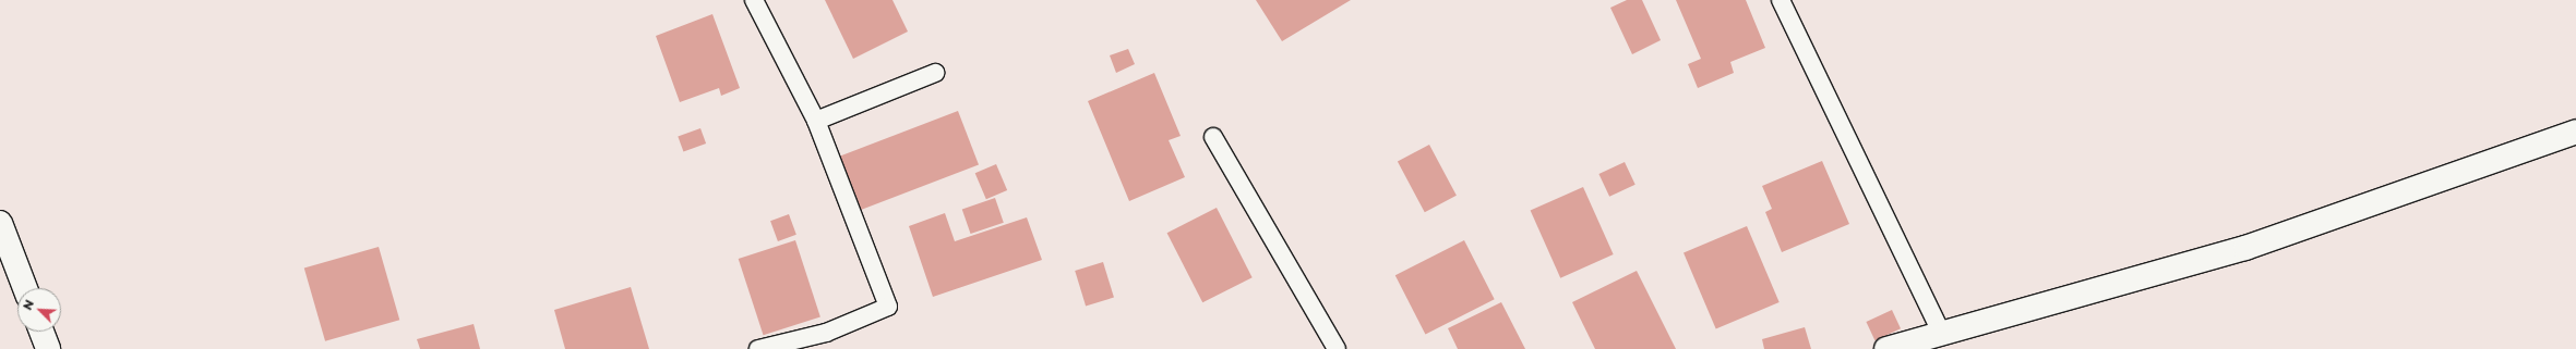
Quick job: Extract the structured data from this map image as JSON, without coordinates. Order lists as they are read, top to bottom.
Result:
{
  "north": "top left"
}
